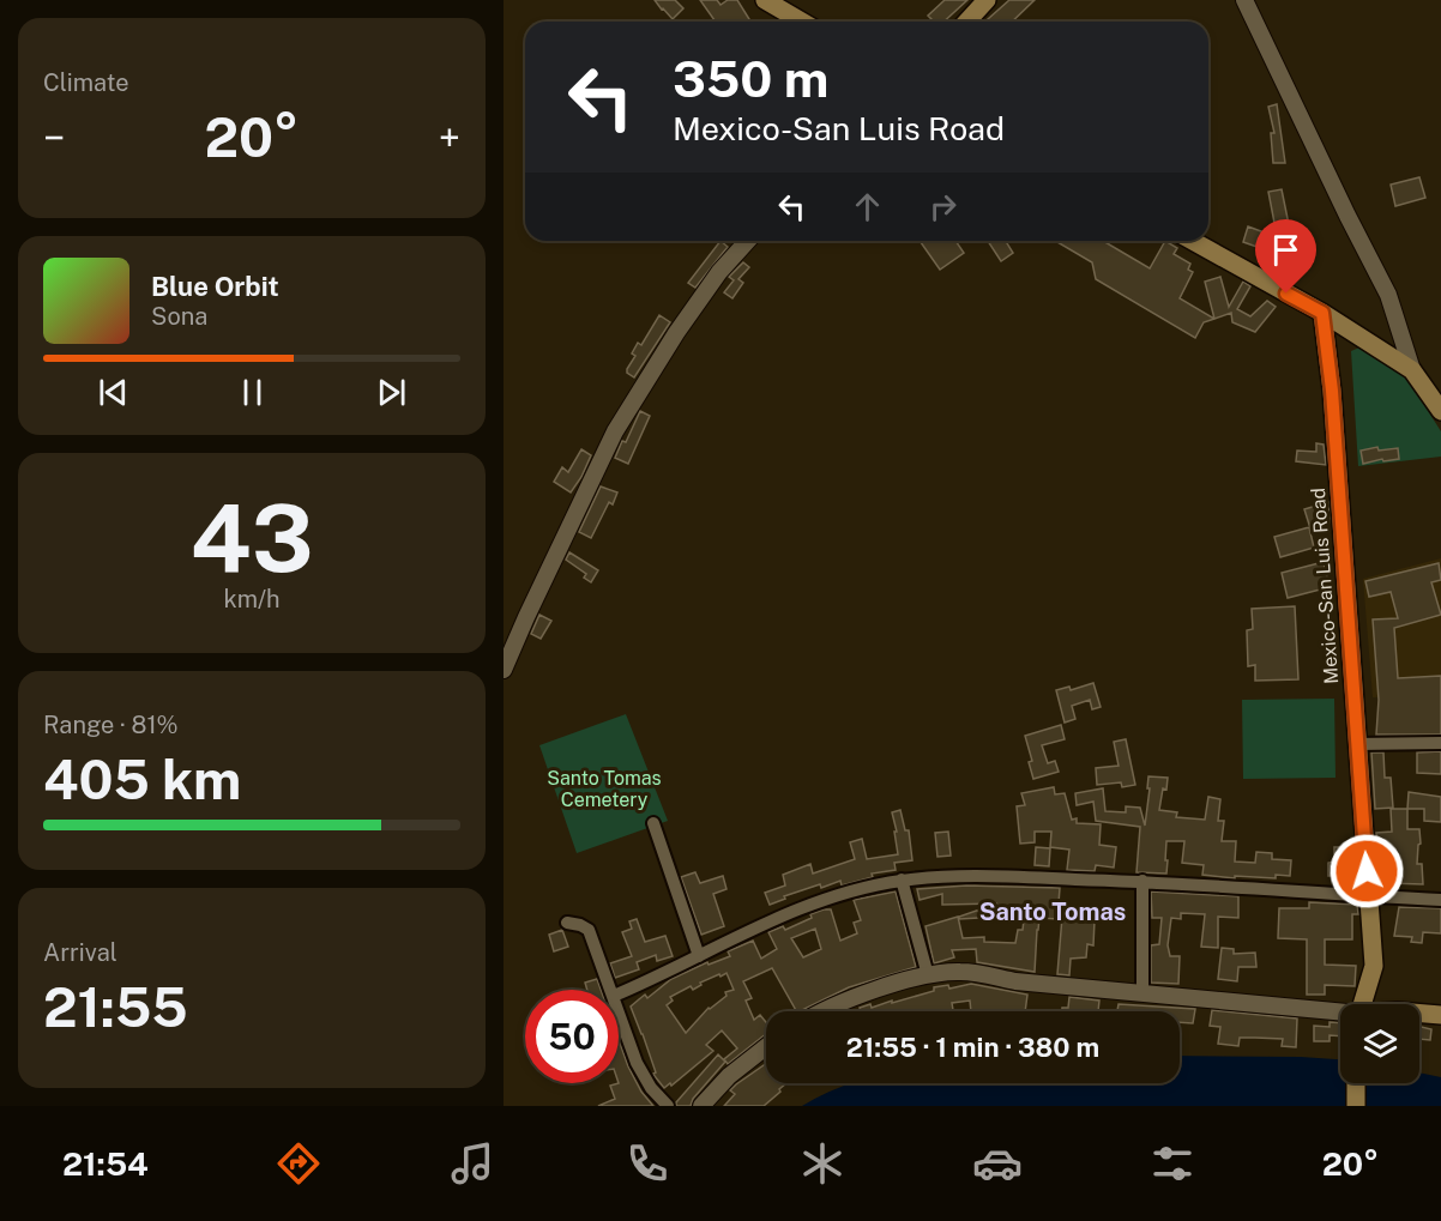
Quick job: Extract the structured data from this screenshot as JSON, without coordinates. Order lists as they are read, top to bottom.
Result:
{
  "streets": {
    "main road": ["Mexico-San Luis Road"]
  },
  "districts": ["Santo Tomas"],
  "parks": ["Santo Tomas Cemetery"],
  "page": {
    "tile": [
      "Climate",
      ["43", "km/h"],
      ["Range · 81%", "405 km"],
      ["Arrival", "21:55"]
    ],
    "turn": ["350 m", "Mexico-San Luis Road"],
    "heat": ["−", "20°", "+"],
    "song": ["Blue Orbit", "Sona"],
    "limit": "50",
    "trip": "21:55 · 1 min · 380 m",
    "tabs": ["21:54", "20°"]
  }
}
